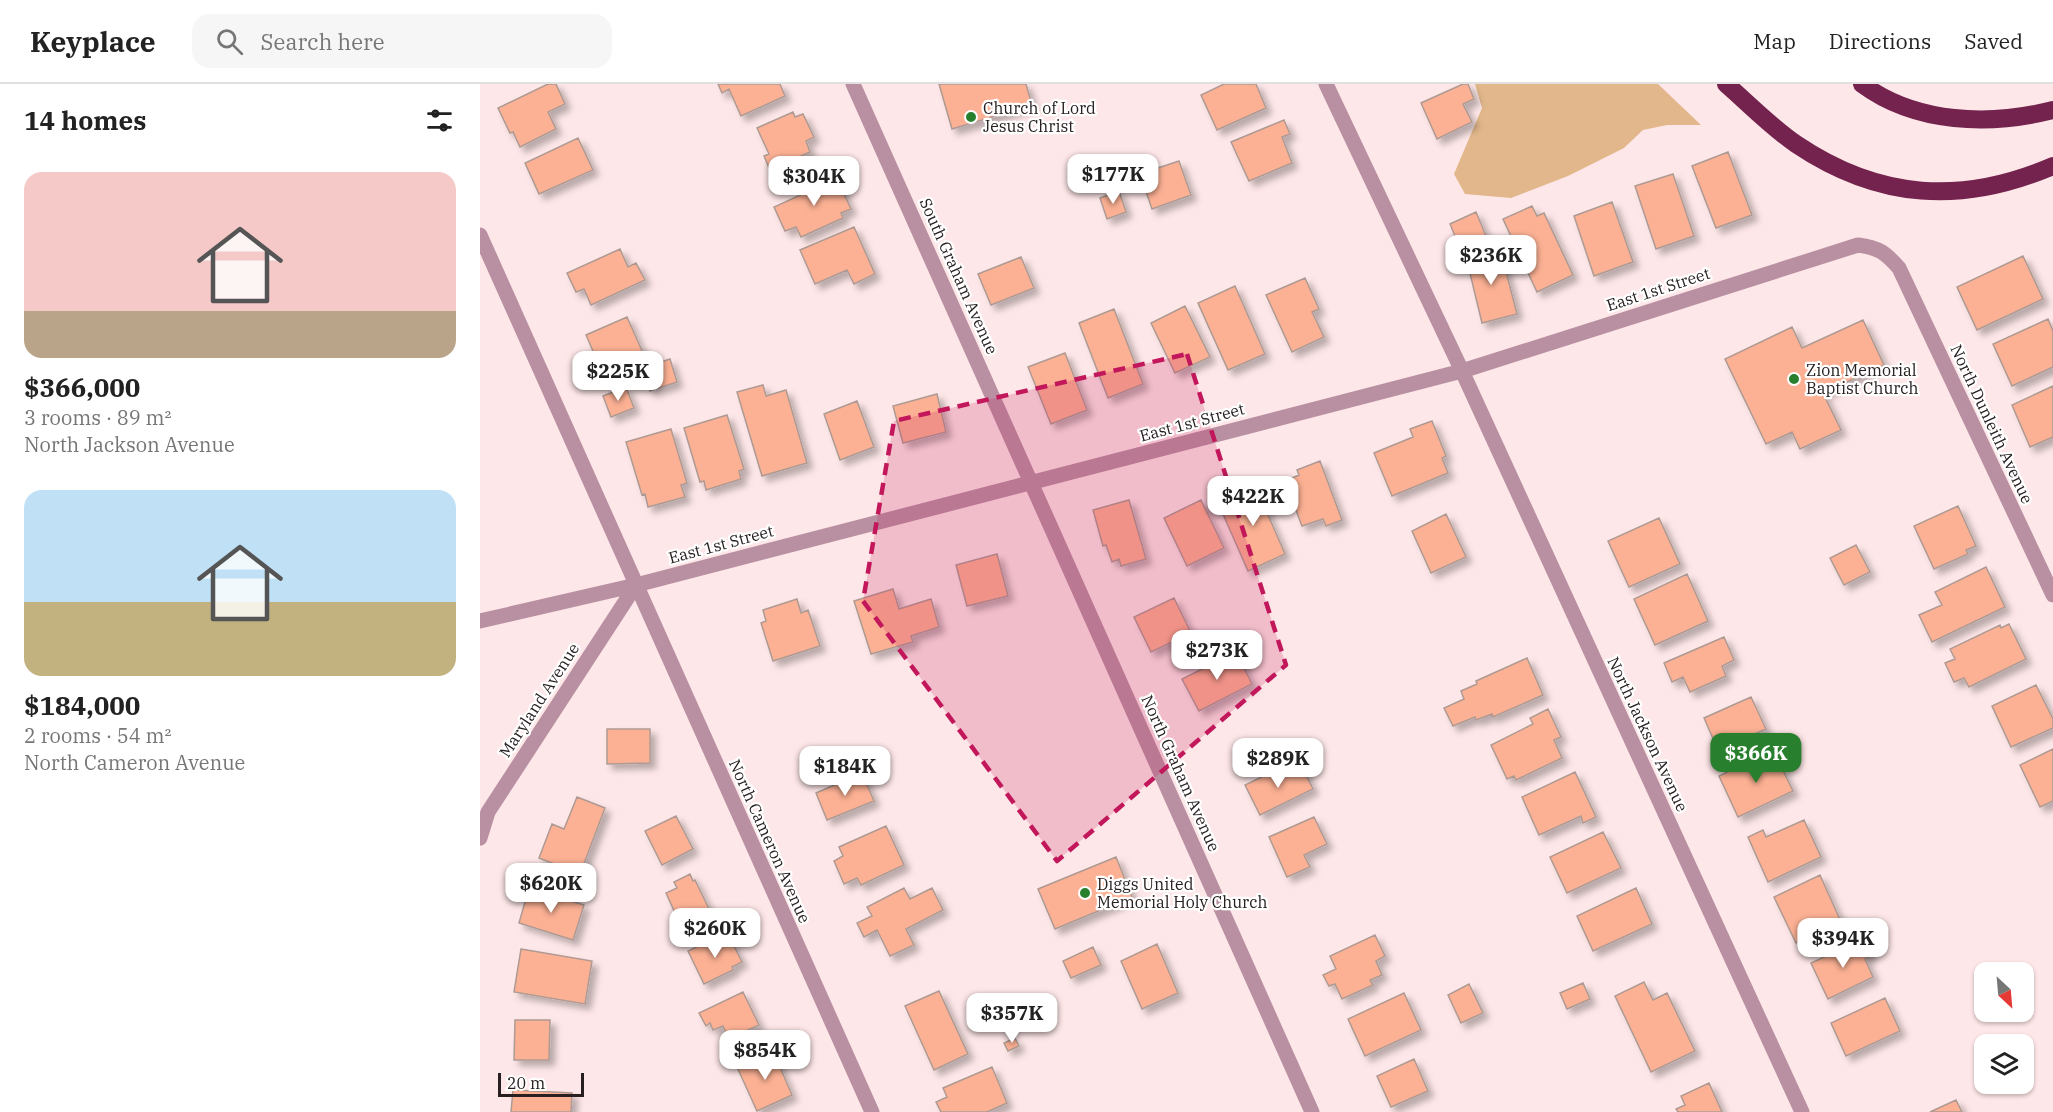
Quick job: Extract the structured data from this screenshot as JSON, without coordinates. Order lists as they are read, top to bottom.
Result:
{
  "streets": {
    "street": [
      "South Graham Avenue",
      "East 1st Street",
      "North Dunleith Avenue",
      "Maryland Avenue",
      "North Jackson Avenue",
      "North Graham Avenue",
      "North Cameron Avenue"
    ]
  },
  "crossings": [
    ["South Graham Avenue", "East 1st Street"],
    ["South Graham Avenue", "North Graham Avenue"],
    ["East 1st Street", "North Dunleith Avenue"],
    ["East 1st Street", "Maryland Avenue"],
    ["East 1st Street", "North Jackson Avenue"],
    ["East 1st Street", "North Graham Avenue"],
    ["East 1st Street", "North Cameron Avenue"],
    ["Maryland Avenue", "North Cameron Avenue"]
  ],
  "places": ["Church of Lord Jesus Christ", "Zion Memorial Baptist Church", "Diggs United Memorial Holy Church"],
  "scale_bar": "20 m",
  "north": "bottom right",
  "page": {
    "header": "Keyplace",
    "search": "Search here",
    "nav": ["Map", "Directions", "Saved"],
    "heading": "14 homes",
    "price": [
      "$177K",
      "$304K",
      "$236K",
      "$225K",
      "$422K",
      "$273K",
      "$366K",
      "$289K",
      "$184K",
      "$620K",
      "$260K",
      "$394K",
      "$357K",
      "$854K"
    ],
    "list": [
      {
        "name": "$366,000",
        "note": "3 rooms · 89 m² · North Jackson Avenue"
      },
      {
        "name": "$184,000",
        "note": "2 rooms · 54 m² · North Cameron Avenue"
      }
    ],
    "scale": "20 m"
  }
}
